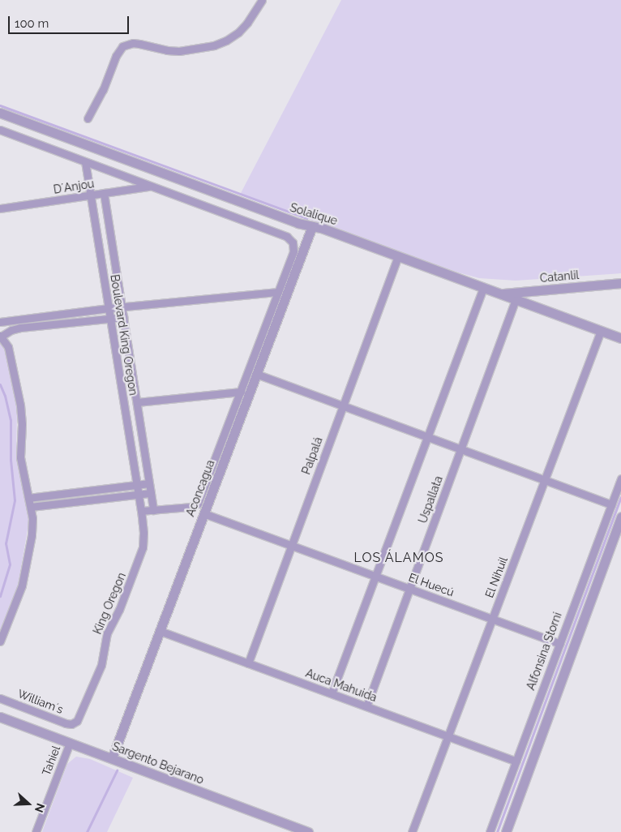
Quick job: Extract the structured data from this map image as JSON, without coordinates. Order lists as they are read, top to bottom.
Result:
{
  "streets": {
    "street": [
      "D´Anjou",
      "Solalique",
      "Catanlil",
      "Boulevard King Oregon",
      "Palpalá",
      "Aconcagua",
      "Uspallata",
      "El Nihuil",
      "El Huecú",
      "King Oregon",
      "Alfonsina Storni",
      "Auca Mahuida",
      "William´s",
      "Tahiel",
      "Sargento Bejarano"
    ]
  },
  "crossings": [
    ["D´Anjou", "Boulevard King Oregon"],
    ["Solalique", "Catanlil"],
    ["Solalique", "Palpalá"],
    ["Solalique", "Aconcagua"],
    ["Solalique", "Uspallata"],
    ["Solalique", "El Nihuil"],
    ["Boulevard King Oregon", "King Oregon"],
    ["Palpalá", "El Huecú"],
    ["Palpalá", "Auca Mahuida"],
    ["Aconcagua", "El Huecú"],
    ["Aconcagua", "Auca Mahuida"],
    ["Aconcagua", "Sargento Bejarano"],
    ["Uspallata", "El Huecú"],
    ["Uspallata", "Auca Mahuida"],
    ["El Nihuil", "El Huecú"],
    ["El Nihuil", "Auca Mahuida"],
    ["El Huecú", "Alfonsina Storni"],
    ["King Oregon", "William´s"],
    ["Alfonsina Storni", "Auca Mahuida"],
    ["Tahiel", "Sargento Bejarano"]
  ],
  "districts": ["LOS ÁLAMOS"],
  "scale_bar": "100 m",
  "north": "right"
}
